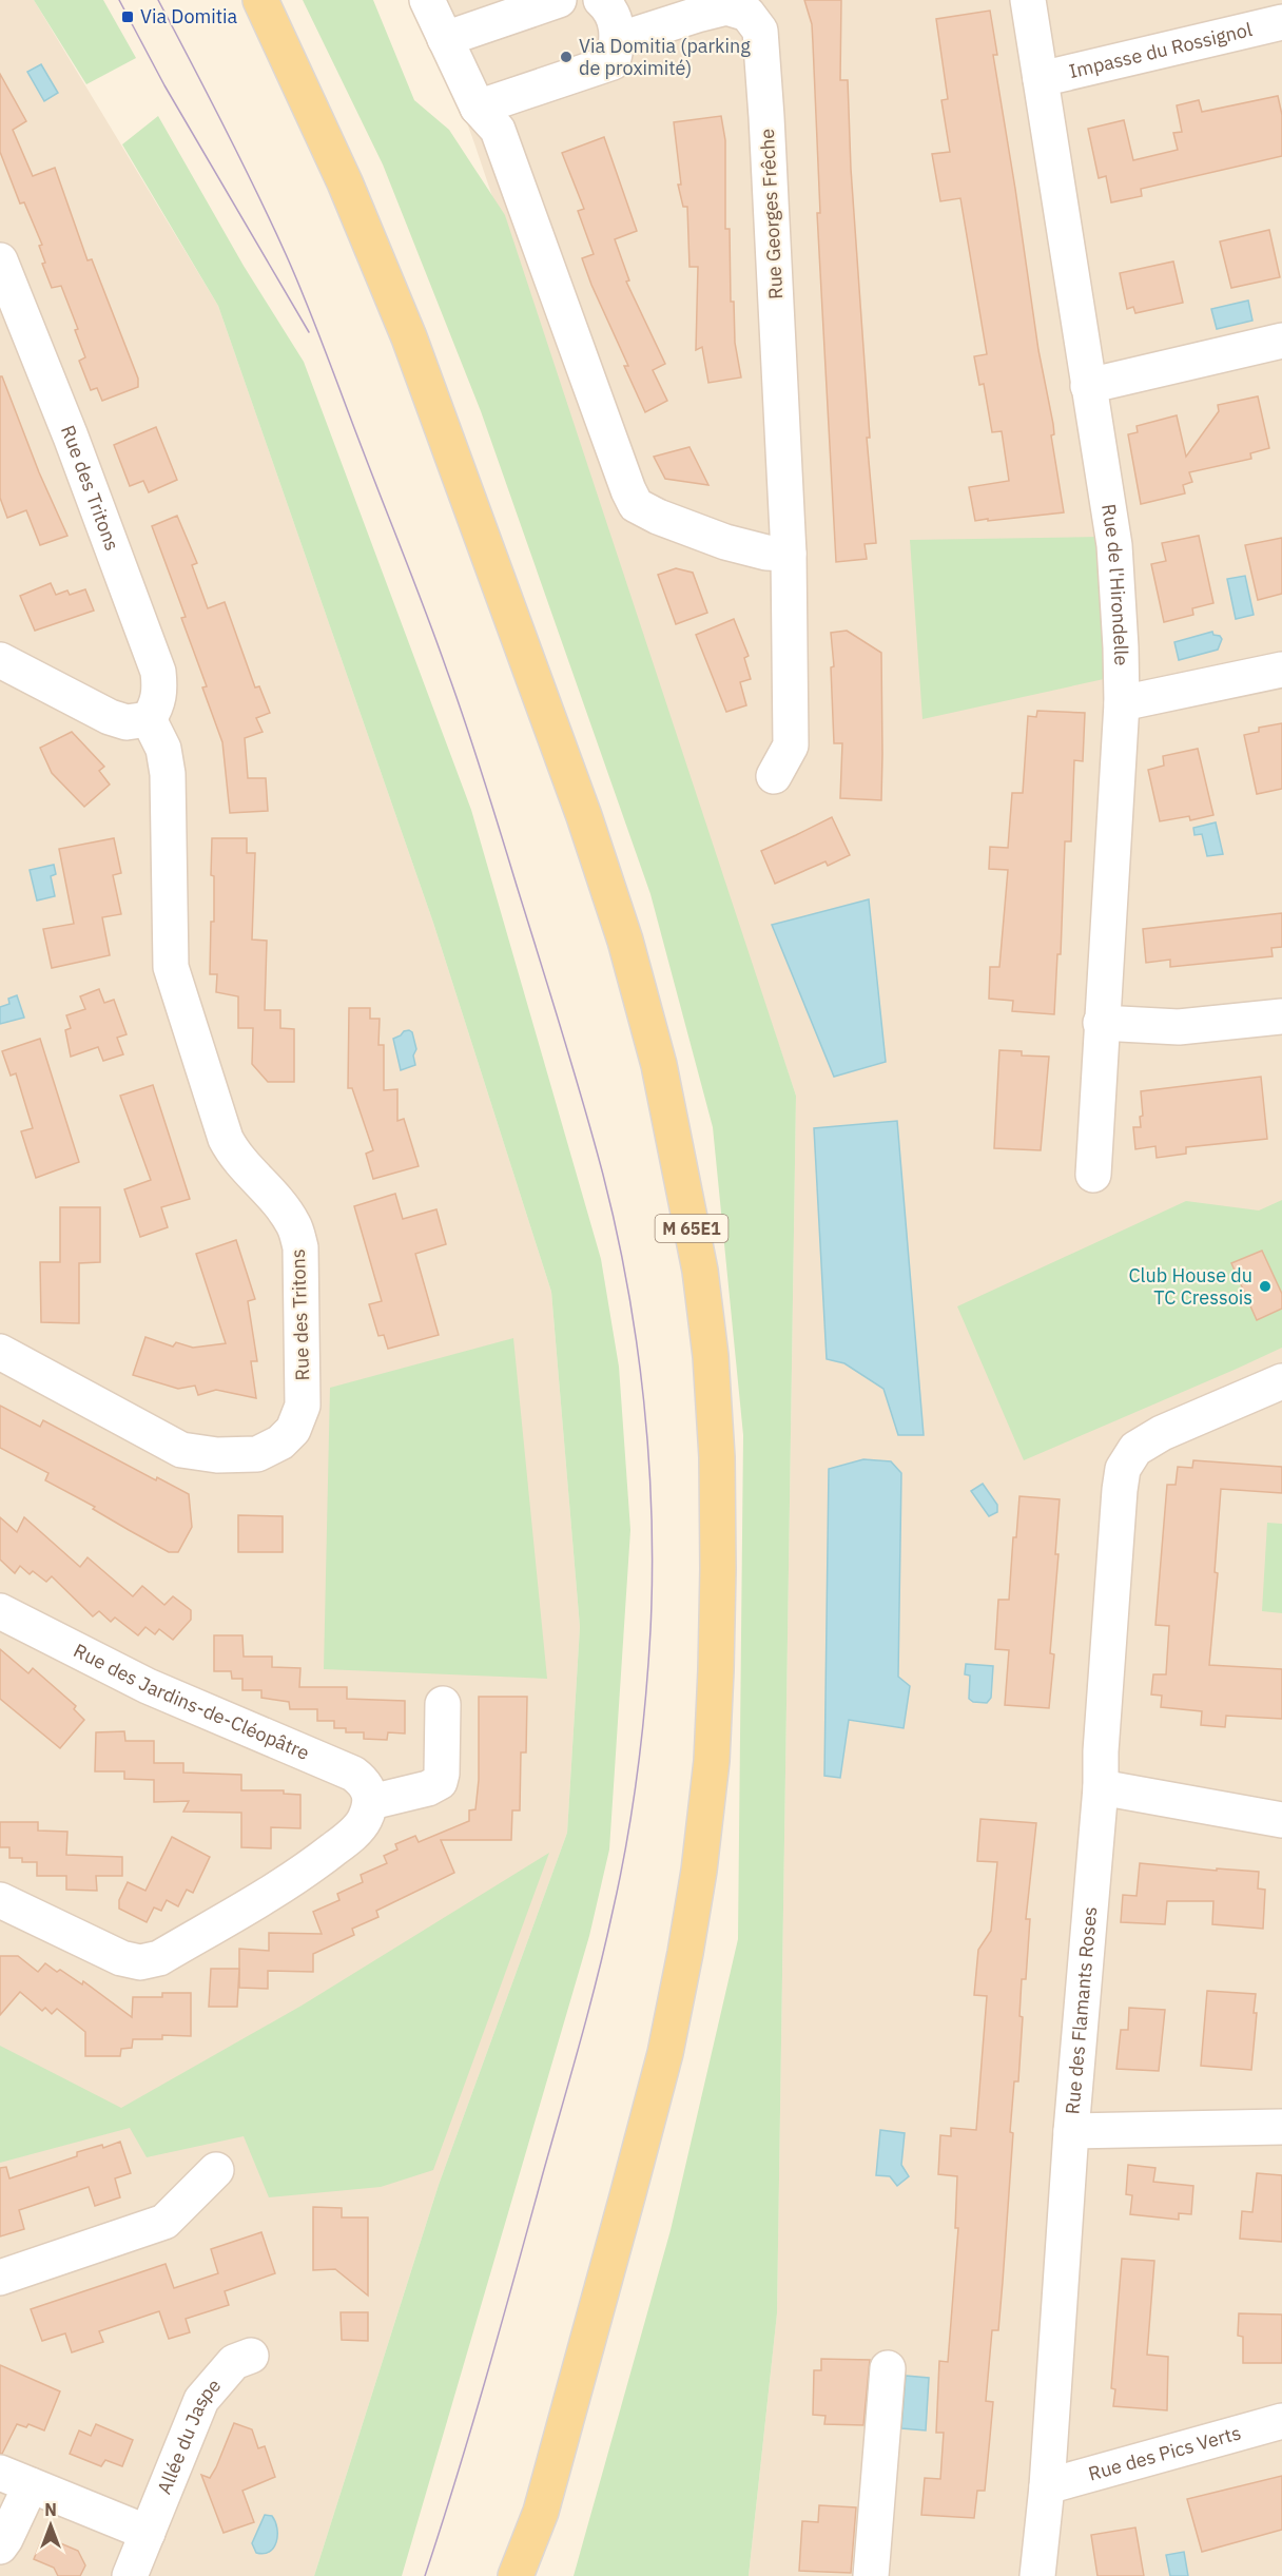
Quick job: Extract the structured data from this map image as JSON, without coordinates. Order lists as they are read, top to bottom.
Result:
{
  "streets": {
    "main road": ["M 65E1"],
    "street": [
      "Impasse du Rossignol",
      "Rue Georges Frêche",
      "Rue des Tritons",
      "Rue de l'Hirondelle",
      "Rue des Jardins-de-Cléopâtre",
      "Rue des Flamants Roses",
      "Allée du Jaspe",
      "Rue des Pics Verts"
    ]
  },
  "crossings": [
    ["Impasse du Rossignol", "Rue de l'Hirondelle"],
    ["Rue des Flamants Roses", "Rue des Pics Verts"]
  ],
  "places": {
    "transit": ["Via Domitia"],
    "other": ["Via Domitia (parking de proximité)", "Club House du TC Cressois"]
  },
  "north": "top"
}
